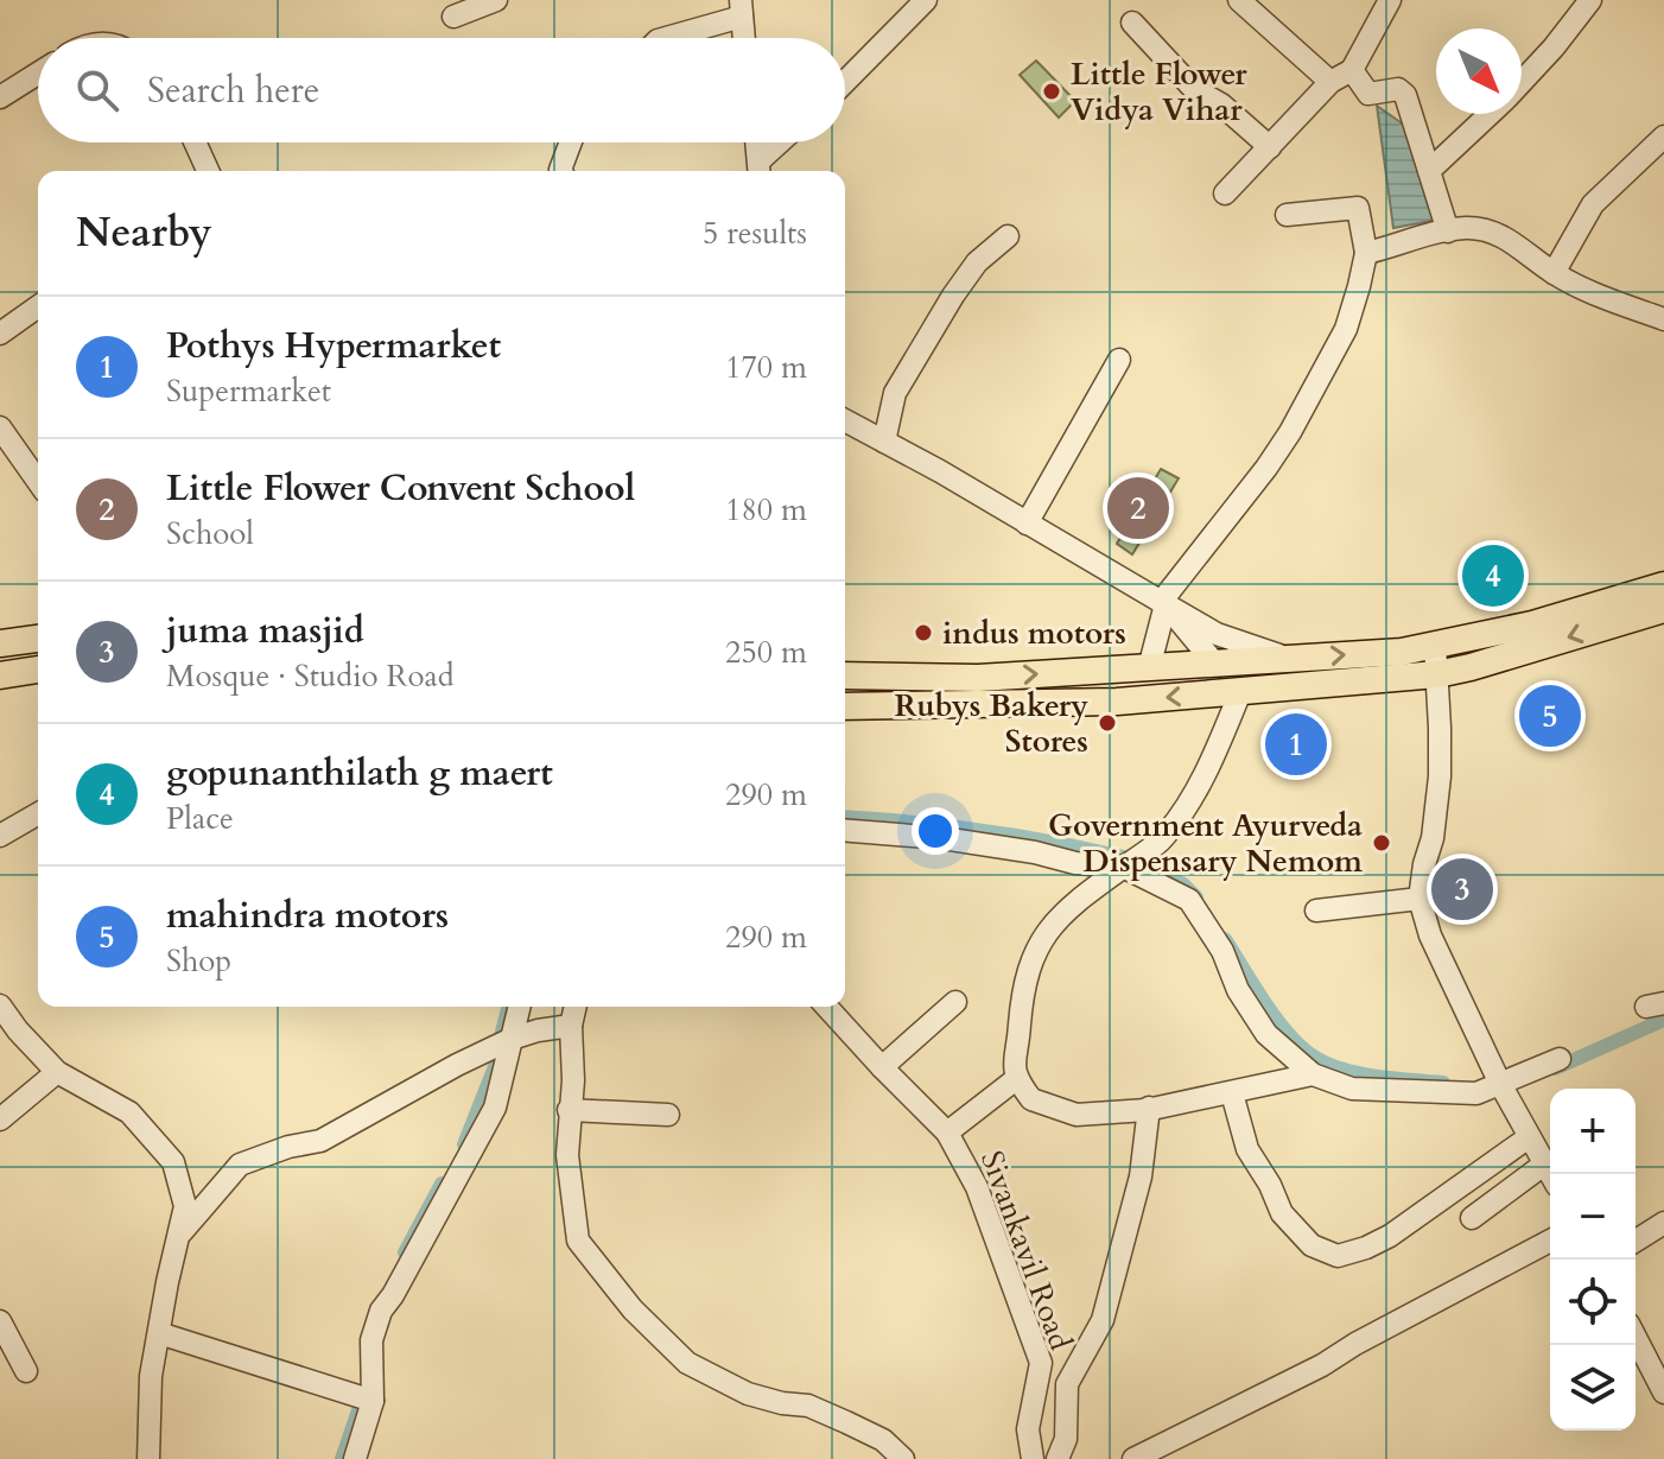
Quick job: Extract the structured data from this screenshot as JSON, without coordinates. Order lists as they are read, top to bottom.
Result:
{
  "streets": {
    "street": ["Sivankavil Road"]
  },
  "places": [
    "Little Flower Vidya Vihar",
    "indus motors",
    "Rubys Bakery Stores",
    "Government Ayurveda Dispensary Nemom"
  ],
  "north": "bottom right",
  "page": {
    "search": "Search here",
    "heading": ["Nearby", "5 results"],
    "list": [
      {
        "mark": "1",
        "name": "Pothys Hypermarket",
        "note": "Supermarket",
        "value": "170 m"
      },
      {
        "mark": "2",
        "name": "Little Flower Convent School",
        "note": "School",
        "value": "180 m"
      },
      {
        "mark": "3",
        "name": "juma masjid",
        "note": "Mosque · Studio Road",
        "value": "250 m"
      },
      {
        "mark": "4",
        "name": "gopunanthilath g maert",
        "note": "Place",
        "value": "290 m"
      },
      {
        "mark": "5",
        "name": "mahindra motors",
        "note": "Shop",
        "value": "290 m"
      }
    ],
    "pins": [
      "2",
      "4",
      "5",
      "1",
      "3"
    ],
    "map_buttons": ["+", "−"]
  }
}
